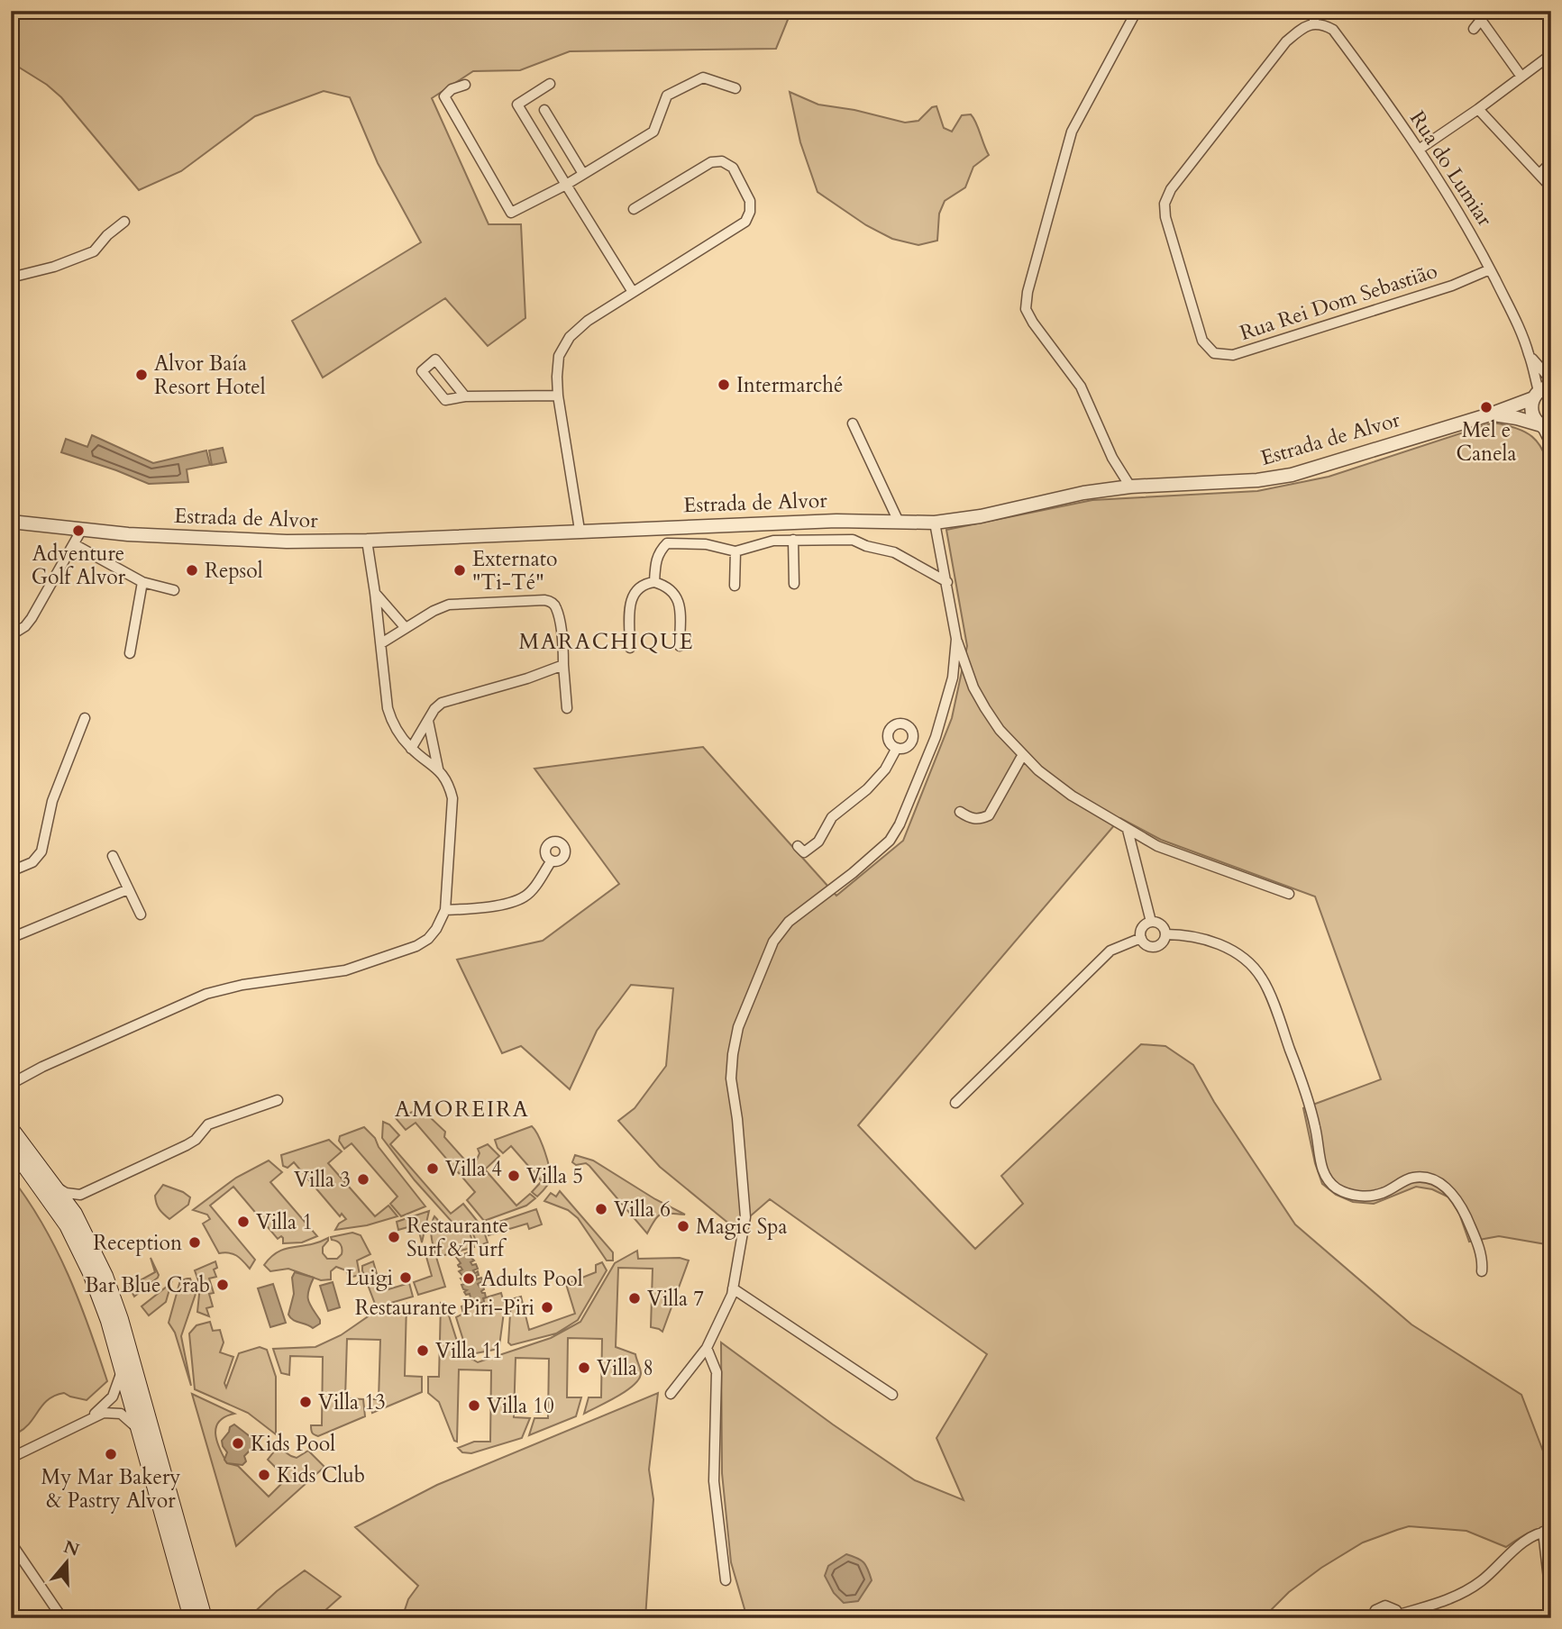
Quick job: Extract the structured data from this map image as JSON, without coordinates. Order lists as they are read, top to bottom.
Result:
{
  "streets": {
    "street": ["Rua do Lumiar", "Rua Rei Dom Sebastião", "Estrada de Alvor"]
  },
  "crossings": [
    ["Rua do Lumiar", "Rua Rei Dom Sebastião"]
  ],
  "districts": ["MARACHIQUE", "AMOREIRA"],
  "places": [
    "Alvor Baía Resort Hotel",
    "Intermarché",
    "Mel e Canela",
    "Adventure Golf Alvor",
    "Repsol",
    "Externato \"Ti-Té\"",
    "Villa 4",
    "Villa 5",
    "Villa 3",
    "Villa 6",
    "Villa 1",
    "Magic Spa",
    "Restaurante Surf &Turf",
    "Reception",
    "Luigi",
    "Adults Pool",
    "Bar Blue Crab",
    "Villa 7",
    "Restaurante Piri-Piri",
    "Villa 11",
    "Villa 8",
    "Villa 13",
    "Villa 10",
    "Kids Pool",
    "My Mar Bakery & Pastry Alvor",
    "Kids Club"
  ],
  "north": "top"
}
